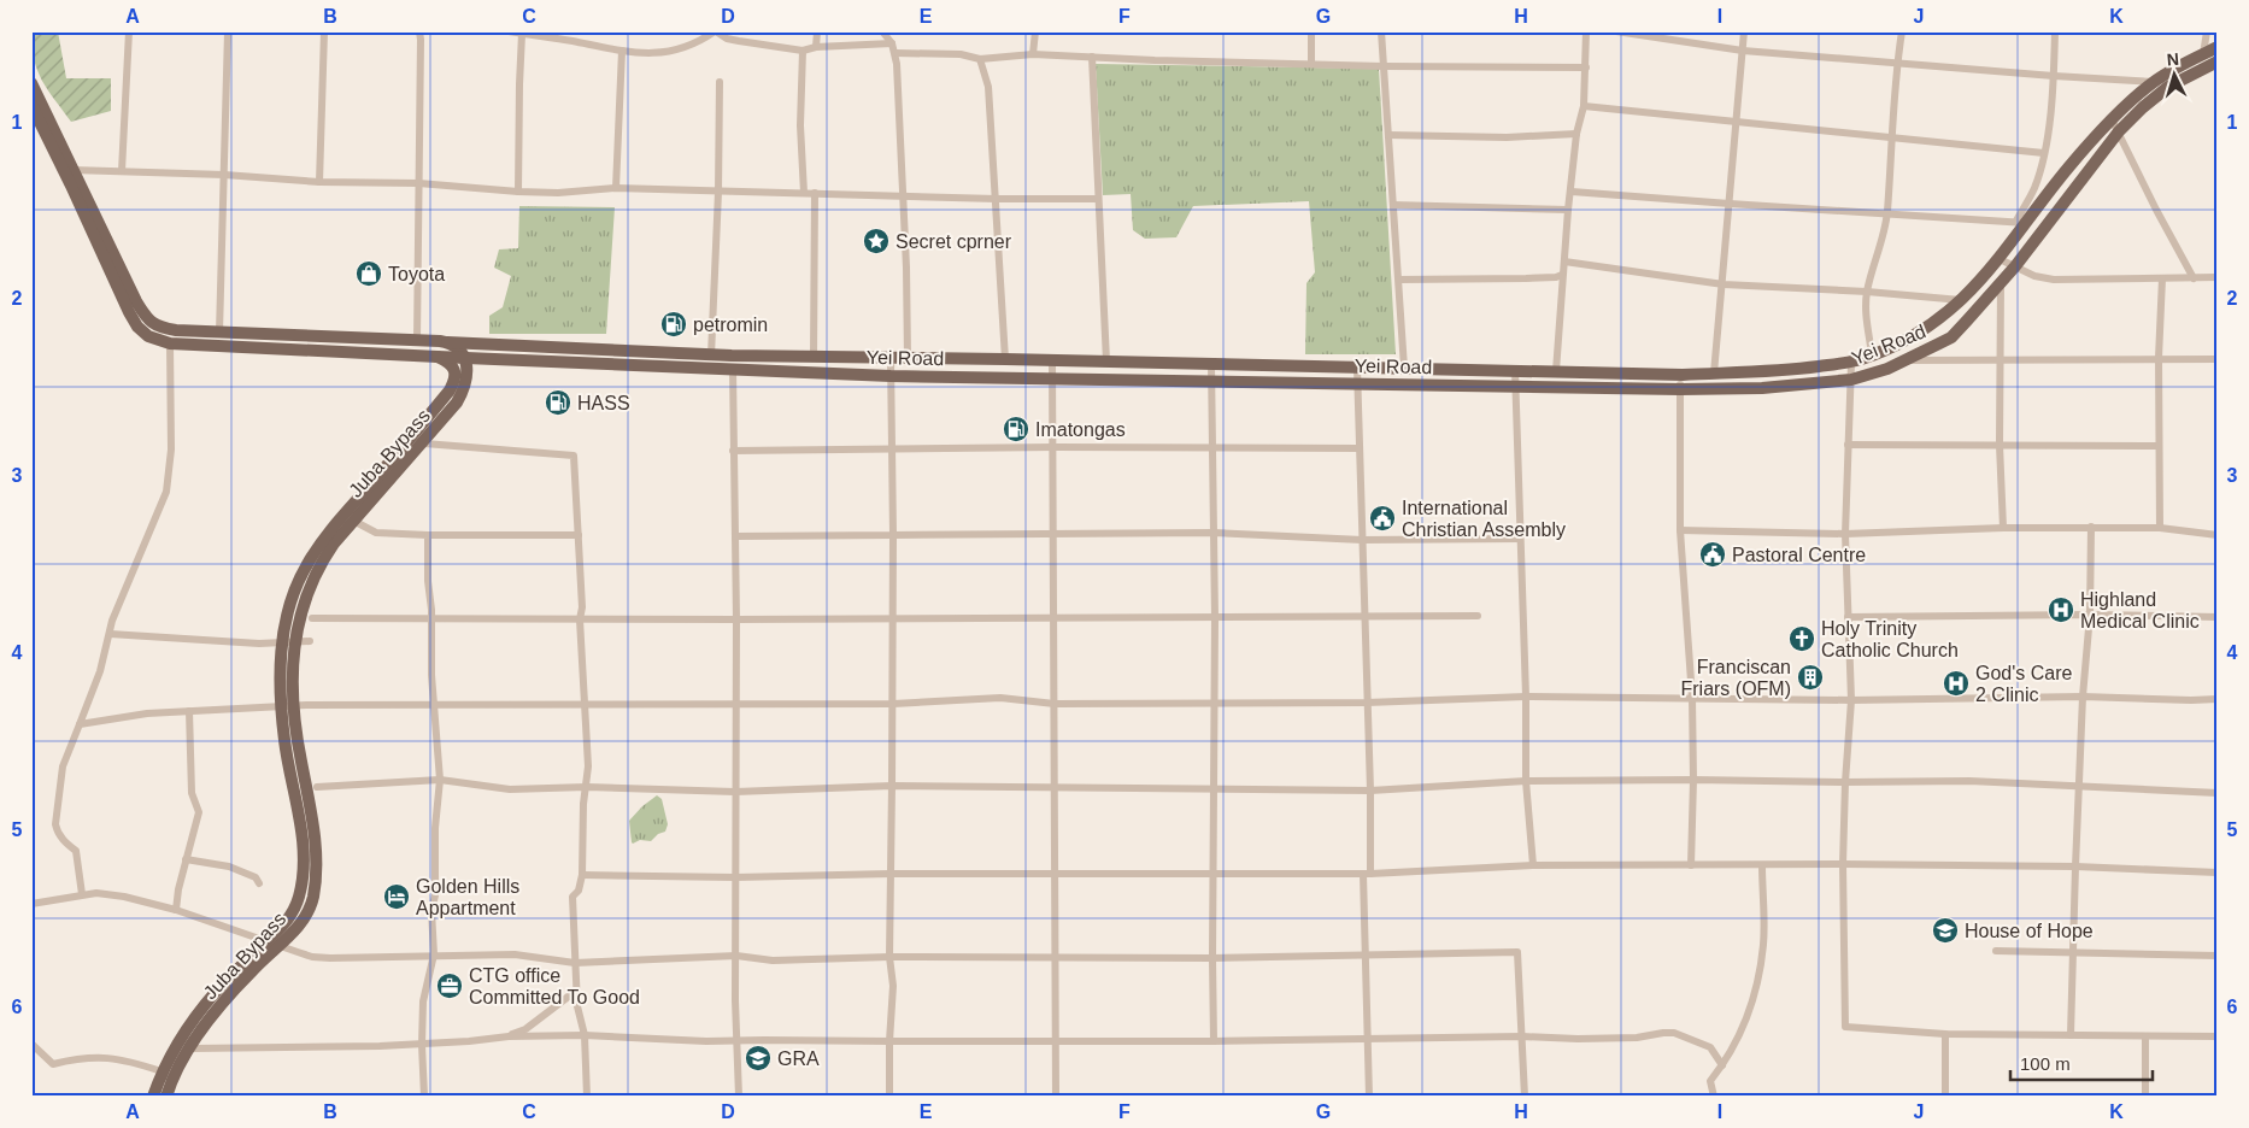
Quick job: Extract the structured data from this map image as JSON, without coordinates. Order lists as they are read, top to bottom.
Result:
{
  "streets": {
    "main road": ["Yei Road", "Juba Bypass"]
  },
  "crossings": [
    ["Yei Road", "Juba Bypass"]
  ],
  "places": {
    "place": ["Secret cprner"],
    "shop": ["Toyota"],
    "fuel station": ["petromin", "HASS", "Imatongas"],
    "public building": ["International Christian Assembly", "Pastoral Centre"],
    "hospital": ["Highland Medical Clinic", "God's Care 2 Clinic"],
    "church": ["Holy Trinity Catholic Church"],
    "building": ["Franciscan Friars (OFM)"],
    "hotel": ["Golden Hills Appartment"],
    "school or university": ["House of Hope", "GRA"],
    "office": ["CTG office Committed To Good"]
  },
  "scale_bar": "100 m",
  "north": "top",
  "grid": {
    "columns": [
      "A",
      "B",
      "C",
      "D",
      "E",
      "F",
      "G",
      "H",
      "I",
      "J",
      "K"
    ],
    "rows": [
      "1",
      "2",
      "3",
      "4",
      "5",
      "6"
    ]
  }
}
